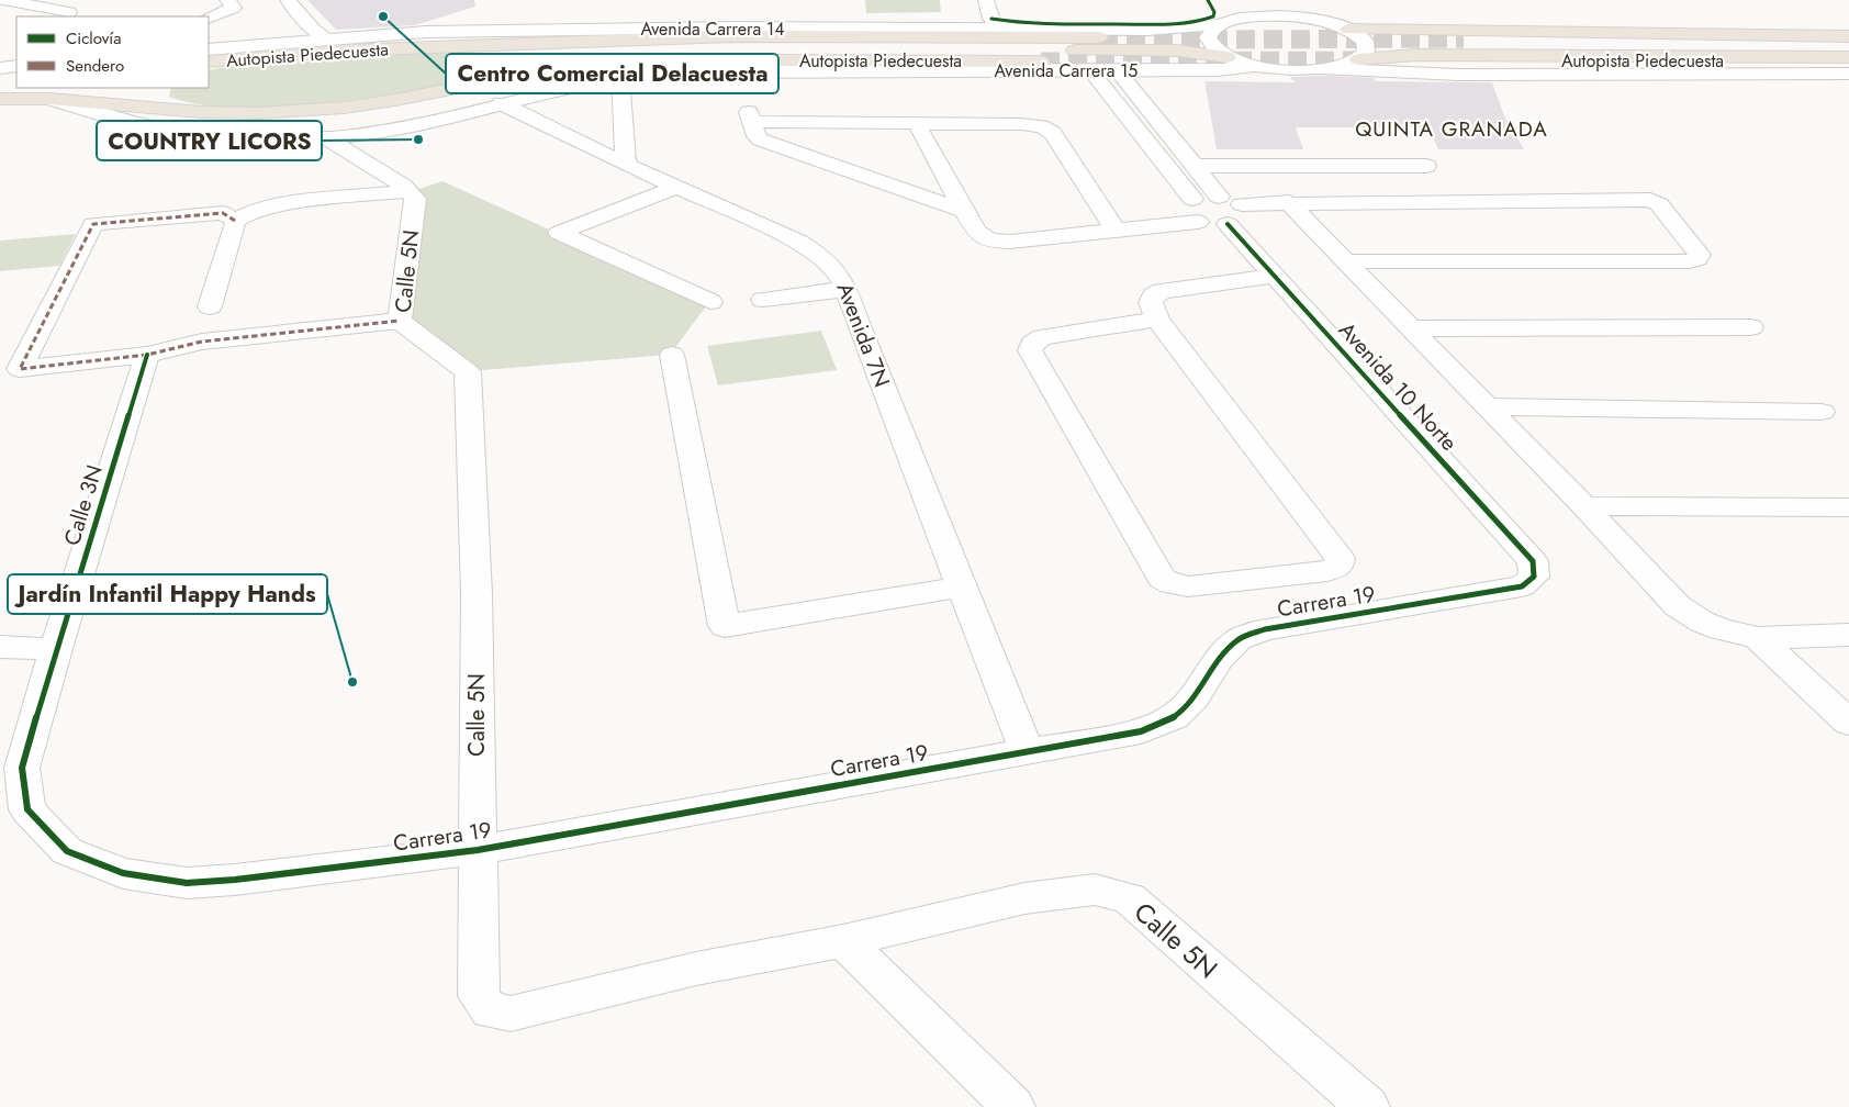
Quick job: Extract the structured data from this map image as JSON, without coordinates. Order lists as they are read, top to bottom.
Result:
{
  "streets": {
    "highway": ["Autopista Piedecuesta"],
    "street": [
      "Avenida Carrera 14",
      "Avenida Carrera 15",
      "Calle 5N",
      "Avenida 7N",
      "Avenida 10 Norte",
      "Calle 3N",
      "Carrera 19"
    ]
  },
  "crossings": [
    ["Avenida Carrera 14", "Autopista Piedecuesta"],
    ["Autopista Piedecuesta", "Avenida Carrera 15"],
    ["Avenida Carrera 15", "Avenida 7N"],
    ["Calle 5N", "Carrera 19"],
    ["Avenida 7N", "Carrera 19"],
    ["Avenida 10 Norte", "Carrera 19"],
    ["Calle 3N", "Carrera 19"]
  ],
  "districts": ["QUINTA GRANADA"],
  "places": ["Centro Comercial Delacuesta", "COUNTRY LICORS", "Jardín Infantil Happy Hands"],
  "legend": ["Ciclovía", "Sendero"]
}
